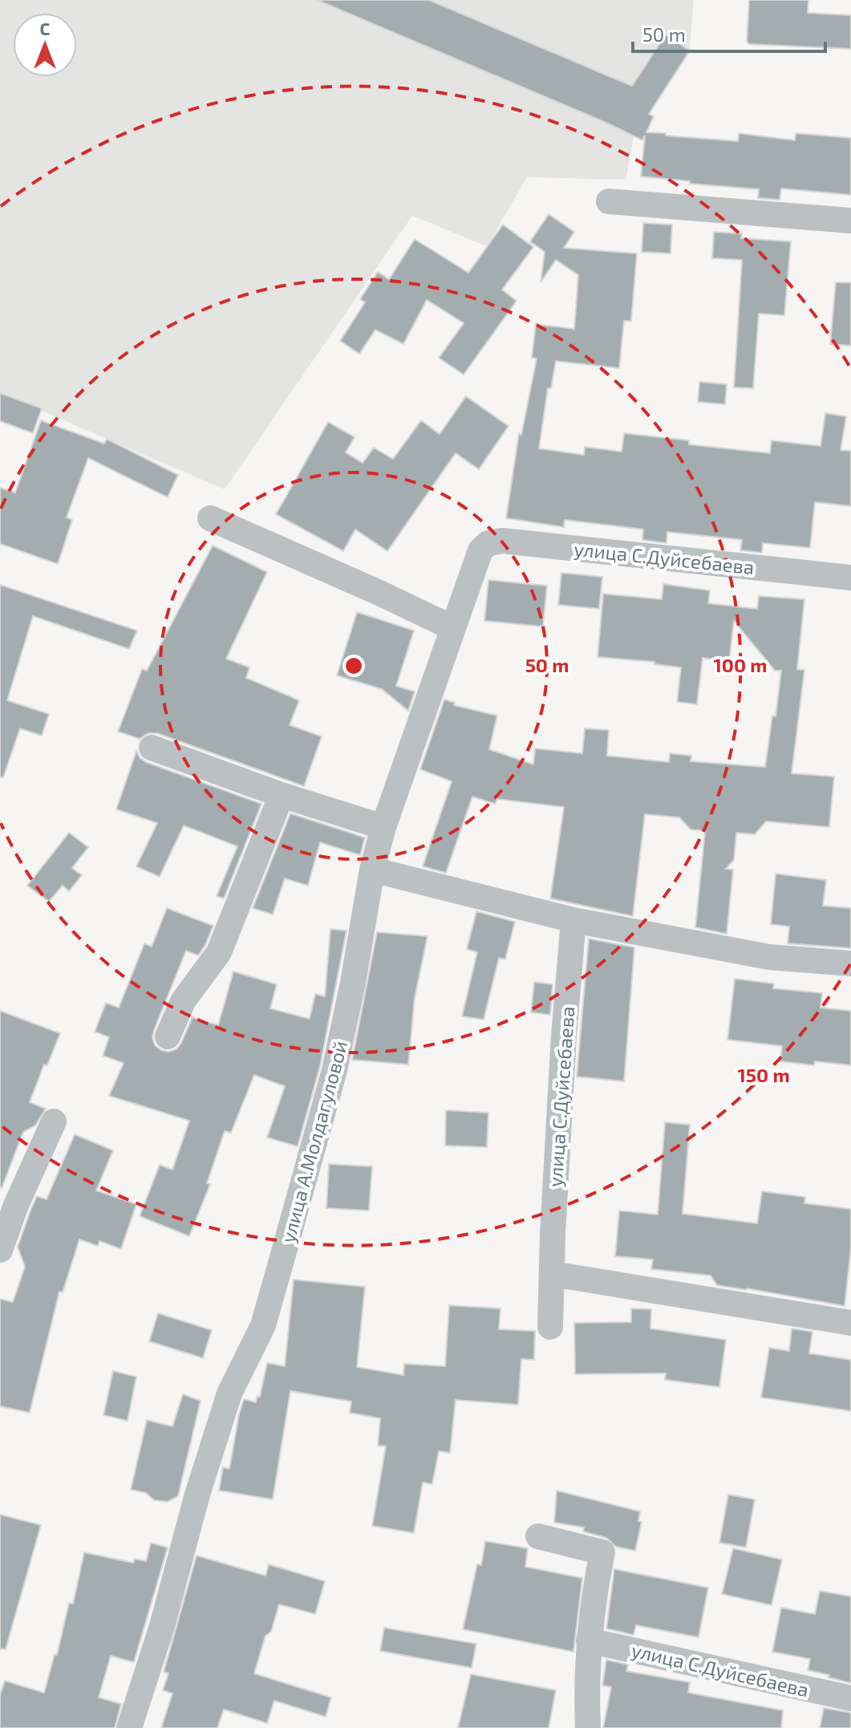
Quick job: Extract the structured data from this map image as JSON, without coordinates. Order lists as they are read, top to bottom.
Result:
{
  "streets": {
    "street": ["улица С.Дуйсебаева", "улица А.Молдагуловой"]
  },
  "crossings": [
    ["улица С.Дуйсебаева", "улица А.Молдагуловой"]
  ],
  "scale_bar": "50 m",
  "north": "top",
  "rings": ["50 m", "100 m", "150 m"]
}
